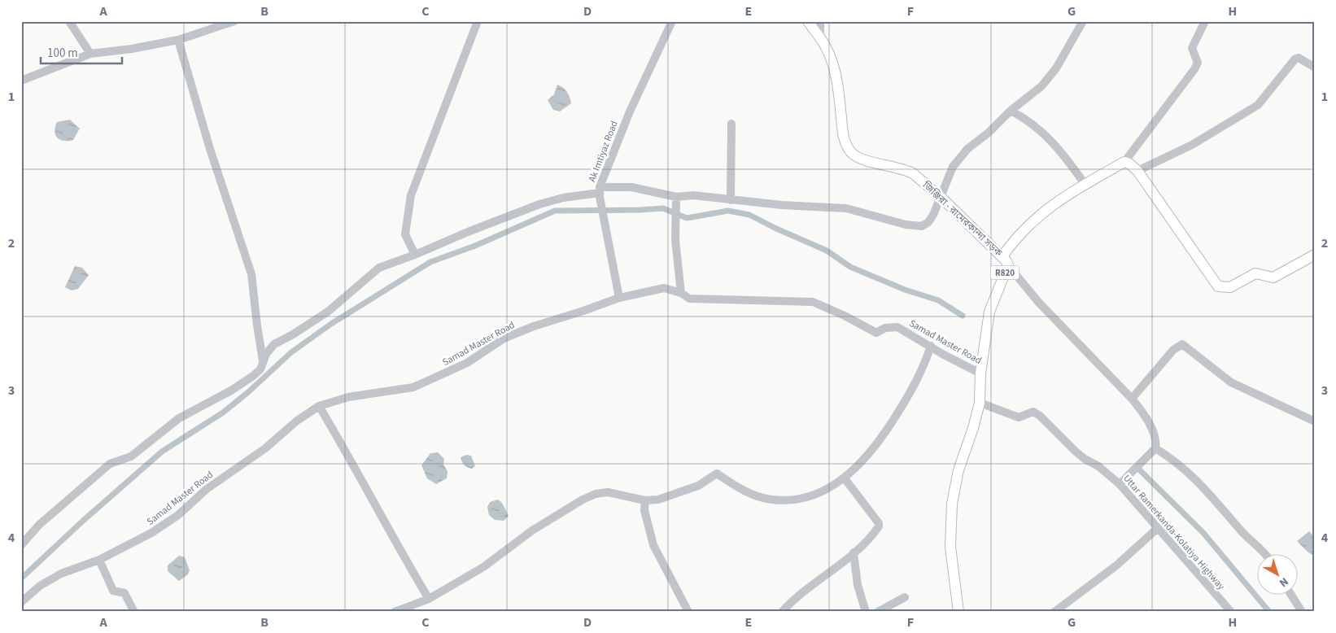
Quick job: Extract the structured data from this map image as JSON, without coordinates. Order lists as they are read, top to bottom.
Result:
{
  "streets": {
    "main road": ["জিঞ্জিরা - রামেরকান্দা সড়ক", "R820"],
    "street": ["Ak Imtiyaz Road", "Samad Master Road", "Uttar Ramerkanda-Kolatiya Highway"]
  },
  "crossings": [
    ["Ak Imtiyaz Road", "Samad Master Road"],
    ["জিঞ্জিরা - রামেরকান্দা সড়ক", "Samad Master Road"],
    ["জিঞ্জিরা - রামেরকান্দা সড়ক", "Uttar Ramerkanda-Kolatiya Highway"]
  ],
  "scale_bar": "100 m",
  "north": "bottom right",
  "grid": {
    "columns": [
      "A",
      "B",
      "C",
      "D",
      "E",
      "F",
      "G",
      "H"
    ],
    "rows": [
      "1",
      "2",
      "3",
      "4"
    ]
  }
}
